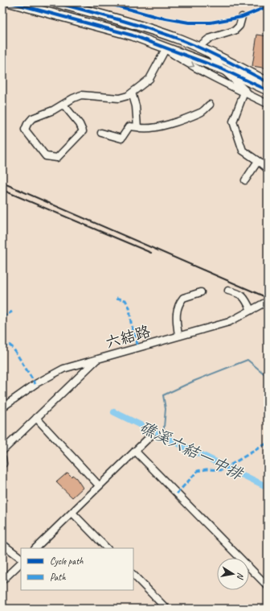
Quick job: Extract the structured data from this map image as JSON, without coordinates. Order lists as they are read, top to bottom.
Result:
{
  "streets": {
    "street": ["六結路"]
  },
  "water": ["礁溪六結一中排"],
  "legend": ["Cycle path", "Path"],
  "north": "right"
}
